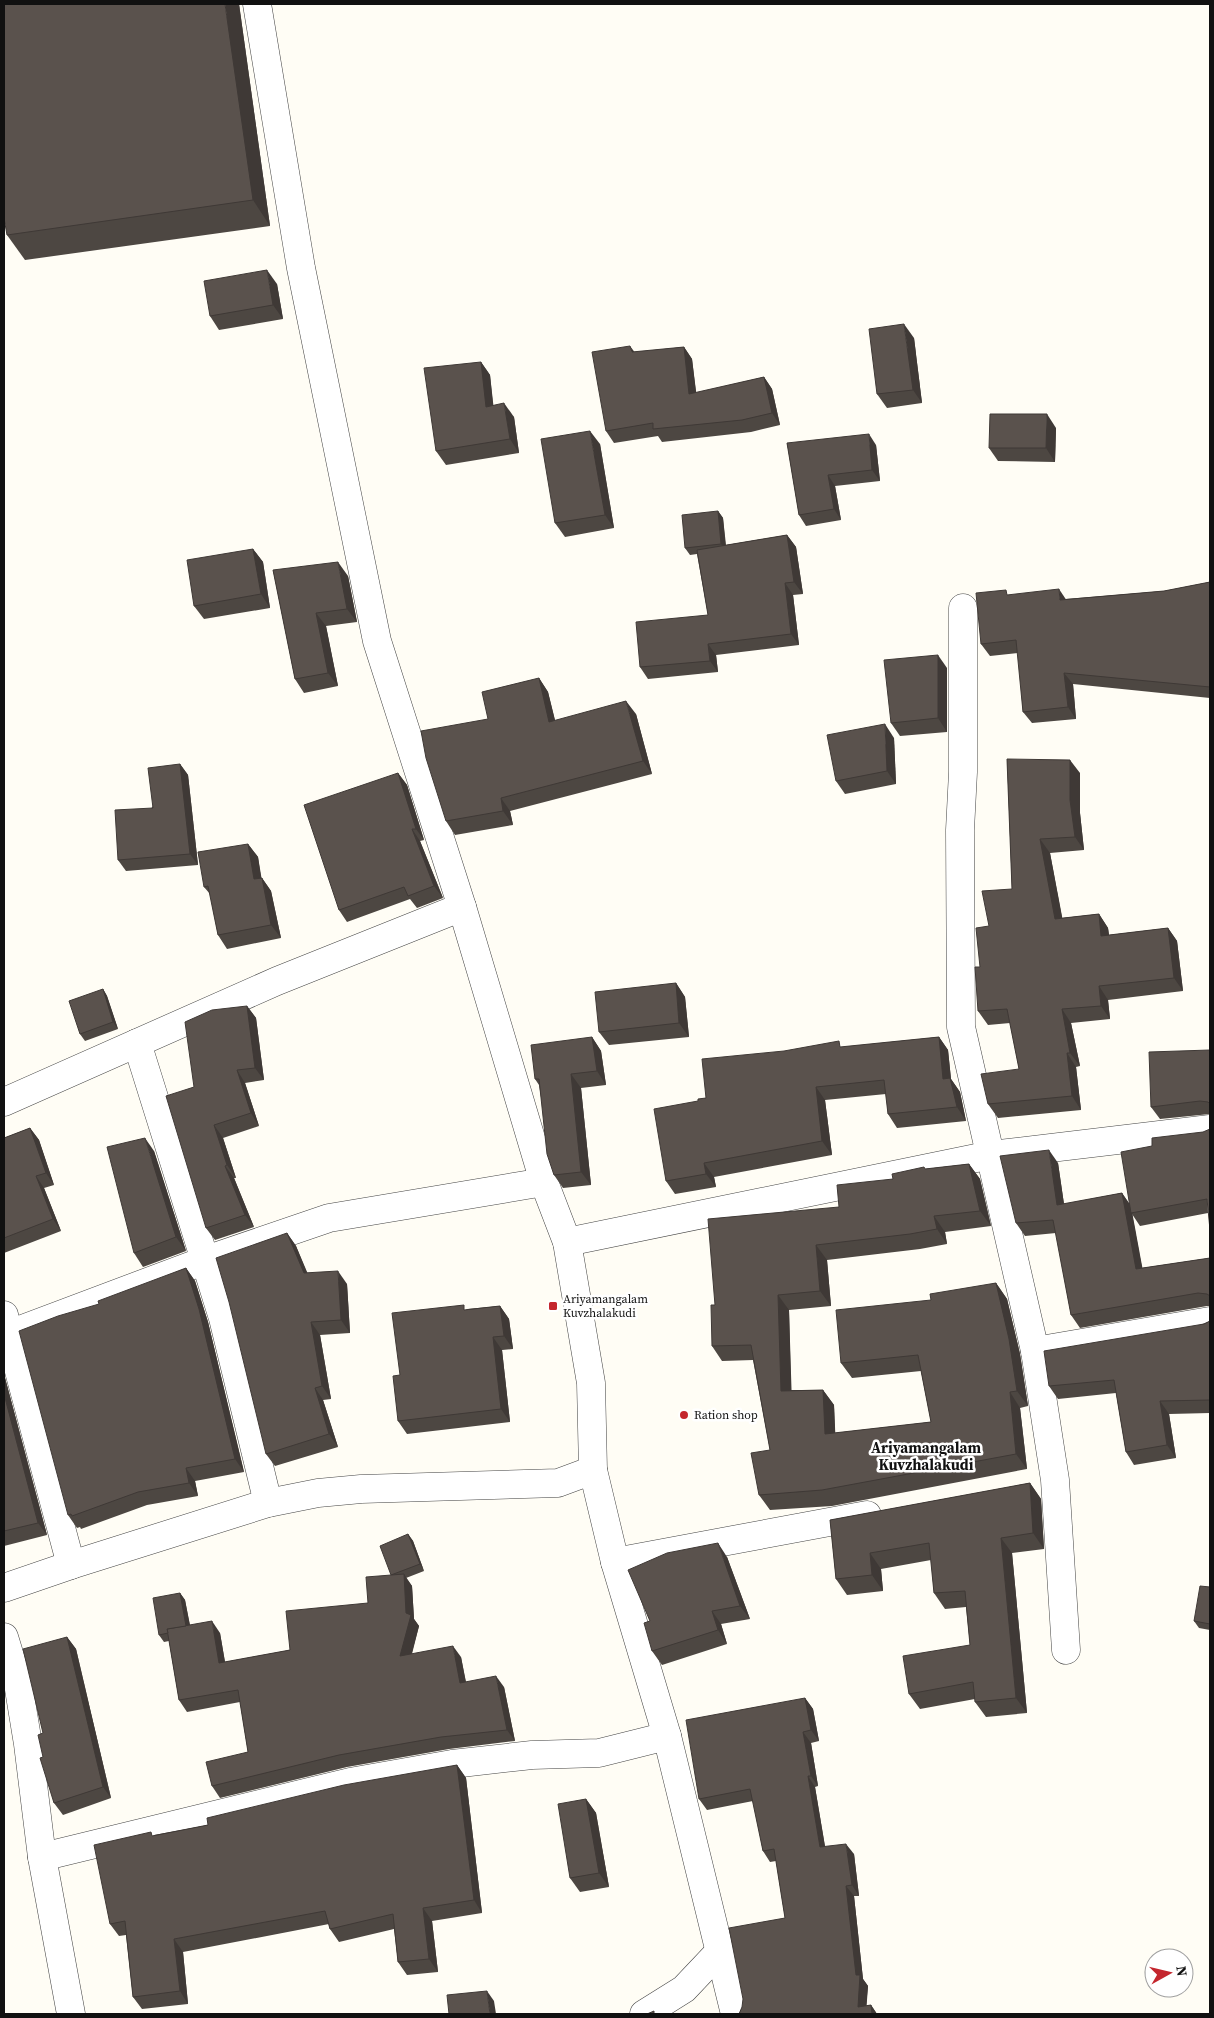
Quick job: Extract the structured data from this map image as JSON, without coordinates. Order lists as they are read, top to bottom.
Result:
{
  "districts": ["Ariyamangalam Kuvzhalakudi"],
  "places": {
    "transit": ["Ariyamangalam Kuvzhalakudi"],
    "other": ["Ration shop"]
  },
  "north": "right"
}
